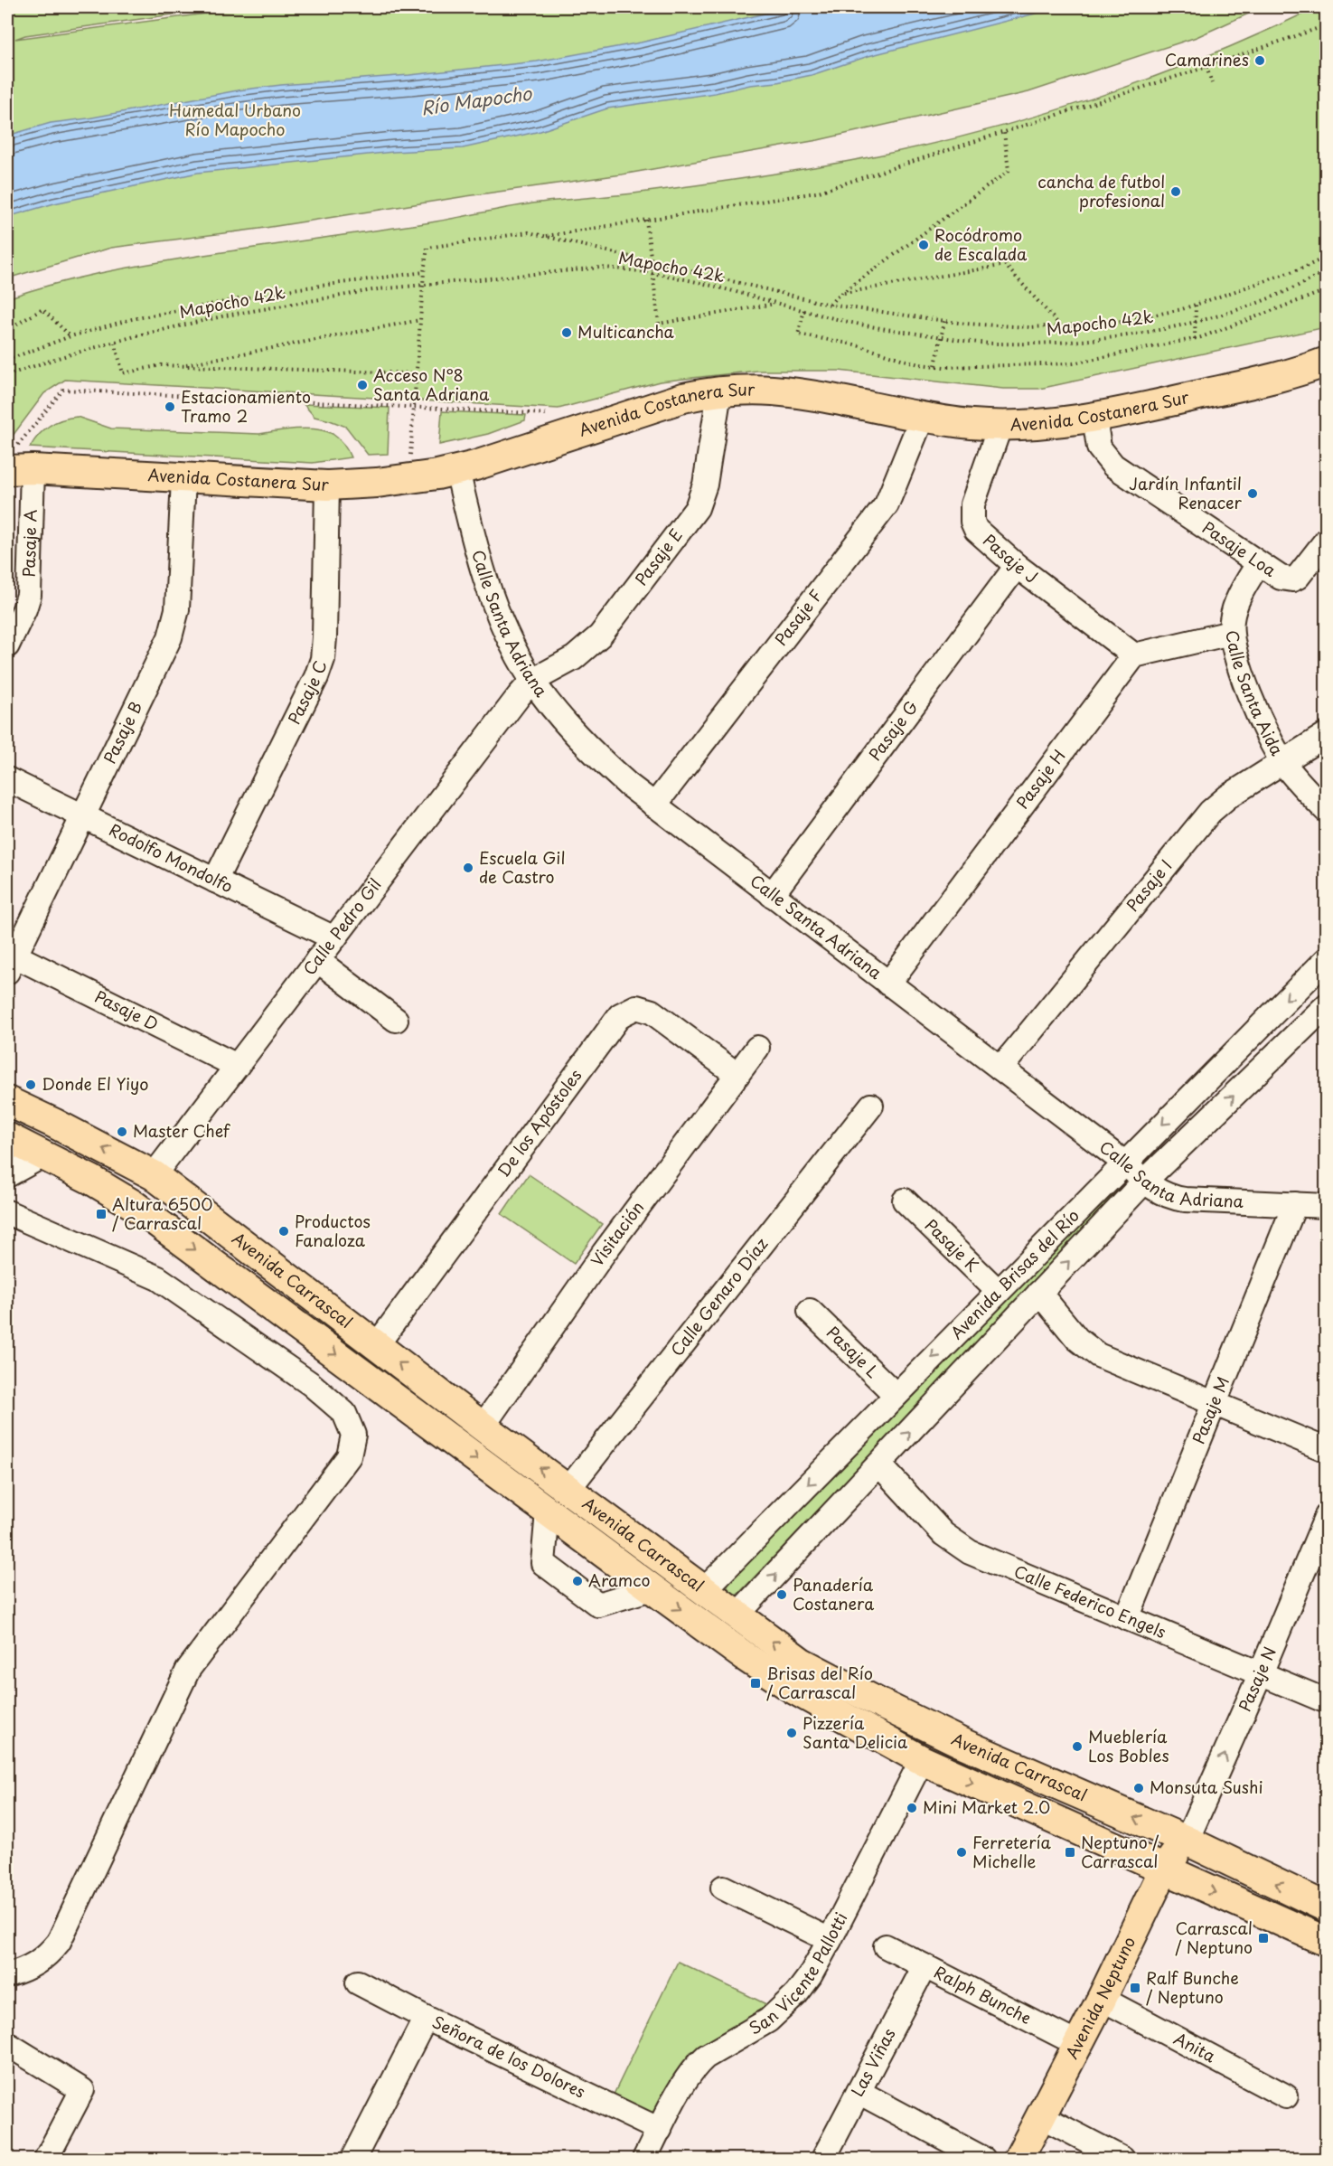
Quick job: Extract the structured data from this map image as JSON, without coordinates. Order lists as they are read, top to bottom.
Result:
{
  "streets": {
    "main road": ["Avenida Costanera Sur", "Avenida Carrascal", "Avenida Neptuno"],
    "street": [
      "Pasaje A",
      "Pasaje Loa",
      "Pasaje E",
      "Pasaje J",
      "Pasaje F",
      "Calle Santa Adriana",
      "Pasaje C",
      "Calle Santa Aida",
      "Pasaje G",
      "Pasaje B",
      "Pasaje H",
      "Rodolfo Mondolfo",
      "Pasaje I",
      "Calle Pedro Gil",
      "Pasaje D",
      "De los Apóstoles",
      "Visitación",
      "Pasaje K",
      "Avenida Brisas del Río",
      "Calle Genaro Díaz",
      "Pasaje L",
      "Pasaje M",
      "Calle Federico Engels",
      "Pasaje N",
      "San Vicente Pallotti",
      "Ralph Bunche",
      "Anita",
      "Señora de los Dolores",
      "Las Viñas"
    ],
    "path": ["Mapocho 42k"]
  },
  "crossings": [
    ["Avenida Costanera Sur", "Pasaje A"],
    ["Avenida Costanera Sur", "Pasaje Loa"],
    ["Avenida Costanera Sur", "Pasaje E"],
    ["Avenida Costanera Sur", "Pasaje J"],
    ["Avenida Costanera Sur", "Pasaje F"],
    ["Avenida Costanera Sur", "Calle Santa Adriana"],
    ["Avenida Costanera Sur", "Pasaje C"],
    ["Avenida Costanera Sur", "Pasaje B"],
    ["Pasaje Loa", "Calle Santa Aida"],
    ["Pasaje E", "Calle Santa Adriana"],
    ["Pasaje E", "Calle Pedro Gil"],
    ["Pasaje J", "Pasaje G"],
    ["Pasaje J", "Pasaje H"],
    ["Pasaje F", "Calle Santa Adriana"],
    ["Calle Santa Adriana", "Pasaje G"],
    ["Calle Santa Adriana", "Pasaje H"],
    ["Calle Santa Adriana", "Pasaje I"],
    ["Calle Santa Adriana", "Calle Pedro Gil"],
    ["Calle Santa Adriana", "Avenida Brisas del Río"],
    ["Calle Santa Adriana", "Pasaje M"],
    ["Pasaje C", "Rodolfo Mondolfo"],
    ["Calle Santa Aida", "Pasaje I"],
    ["Pasaje B", "Rodolfo Mondolfo"],
    ["Pasaje B", "Pasaje D"],
    ["Rodolfo Mondolfo", "Calle Pedro Gil"],
    ["Calle Pedro Gil", "Pasaje D"],
    ["Calle Pedro Gil", "Avenida Carrascal"],
    ["De los Apóstoles", "Visitación"],
    ["De los Apóstoles", "Avenida Carrascal"],
    ["Visitación", "Avenida Carrascal"],
    ["Pasaje K", "Avenida Brisas del Río"],
    ["Avenida Brisas del Río", "Avenida Carrascal"],
    ["Avenida Brisas del Río", "Pasaje L"],
    ["Avenida Brisas del Río", "Calle Federico Engels"],
    ["Avenida Carrascal", "Calle Genaro Díaz"],
    ["Avenida Carrascal", "Pasaje N"],
    ["Avenida Carrascal", "San Vicente Pallotti"],
    ["Avenida Carrascal", "Avenida Neptuno"],
    ["Pasaje M", "Calle Federico Engels"],
    ["Calle Federico Engels", "Pasaje N"],
    ["Pasaje N", "Avenida Neptuno"],
    ["San Vicente Pallotti", "Señora de los Dolores"],
    ["Ralph Bunche", "Avenida Neptuno"],
    ["Ralph Bunche", "Las Viñas"],
    ["Avenida Neptuno", "Anita"]
  ],
  "one_way": ["Pasaje N"],
  "water": ["Río Mapocho"],
  "parks": ["Humedal Urbano Río Mapocho"],
  "places": {
    "other": [
      "Camarines",
      "cancha de futbol profesional",
      "Rocódromo de Escalada",
      "Multicancha",
      "Acceso N°8 Santa Adriana",
      "Estacionamiento Tramo 2",
      "Jardín Infantil Renacer",
      "Escuela Gil de Castro",
      "Donde El Yiyo",
      "Master Chef",
      "Productos Fanaloza",
      "Aramco",
      "Panadería Costanera",
      "Pizzería Santa Delicia",
      "Mueblería Los Bobles",
      "Monsuta Sushi",
      "Mini Market 2.0",
      "Ferretería Michelle"
    ],
    "transit": [
      "Altura 6500 / Carrascal",
      "Brisas del Río / Carrascal",
      "Neptuno / Carrascal",
      "Carrascal / Neptuno",
      "Ralf Bunche / Neptuno"
    ]
  }
}
